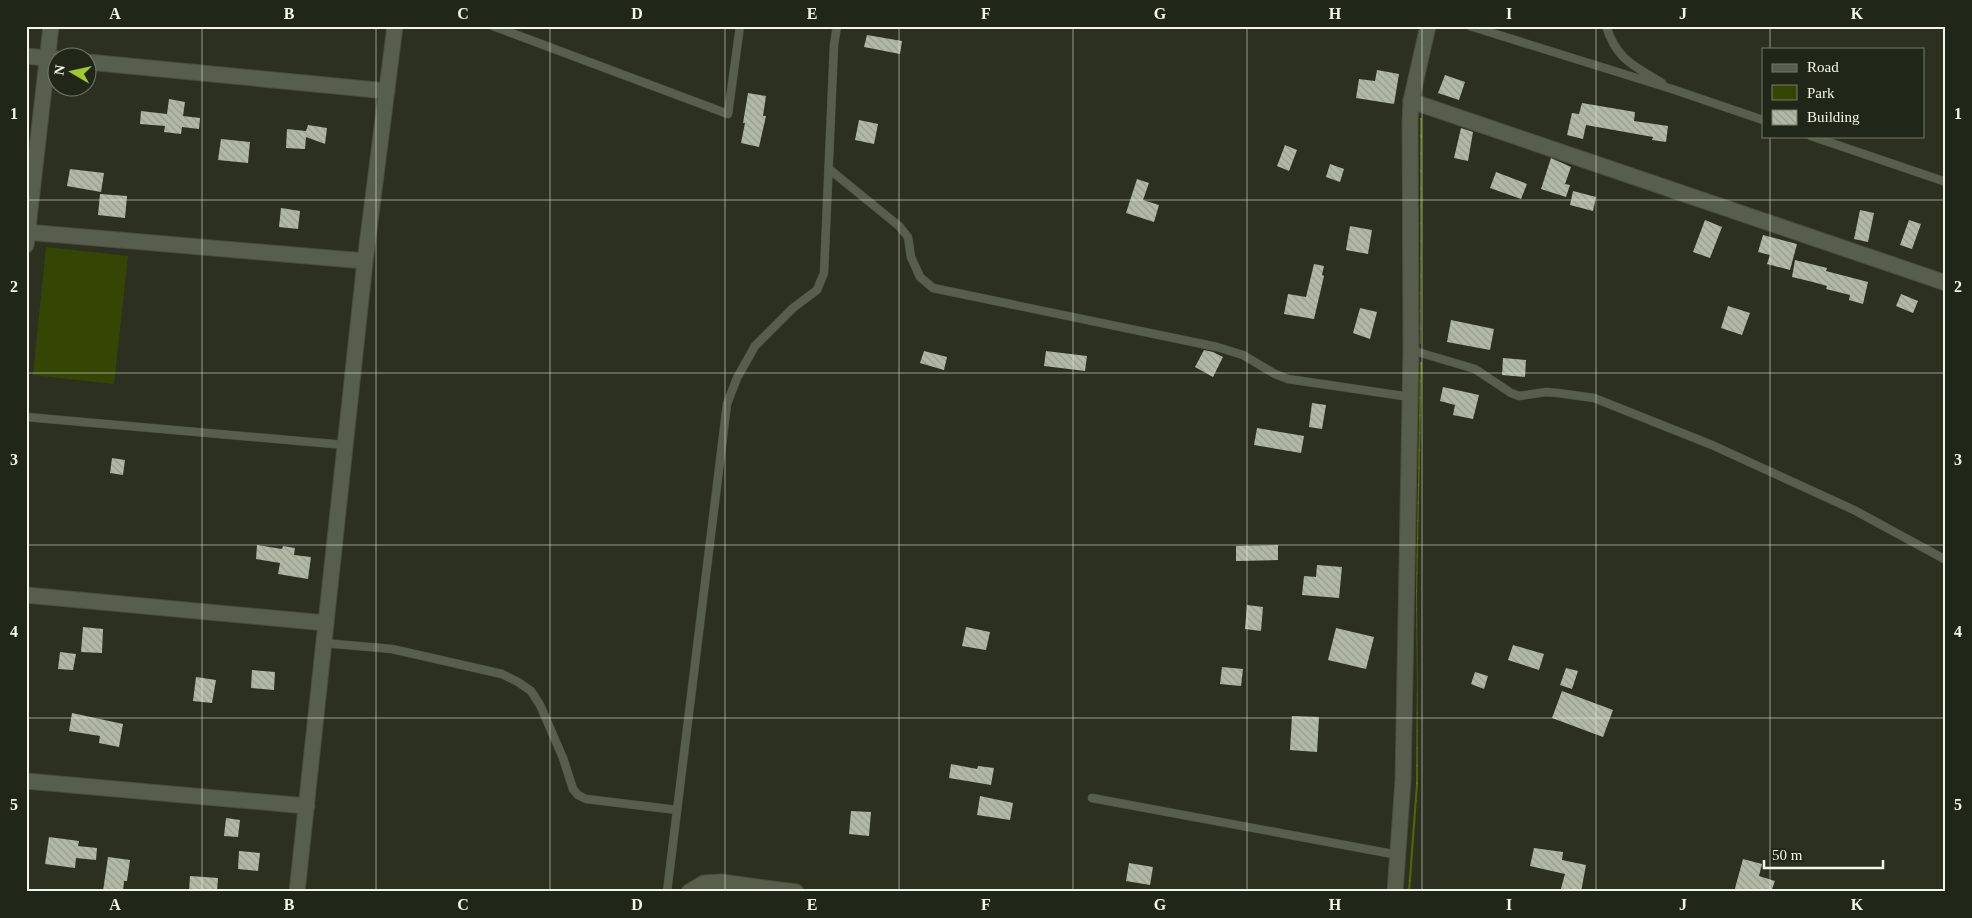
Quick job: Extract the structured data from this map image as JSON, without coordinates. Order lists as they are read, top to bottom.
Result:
{
  "legend": ["Road", "Park", "Building"],
  "scale_bar": "50 m",
  "north": "left",
  "grid": {
    "columns": [
      "A",
      "B",
      "C",
      "D",
      "E",
      "F",
      "G",
      "H",
      "I",
      "J",
      "K"
    ],
    "rows": [
      "1",
      "2",
      "3",
      "4",
      "5"
    ]
  }
}
